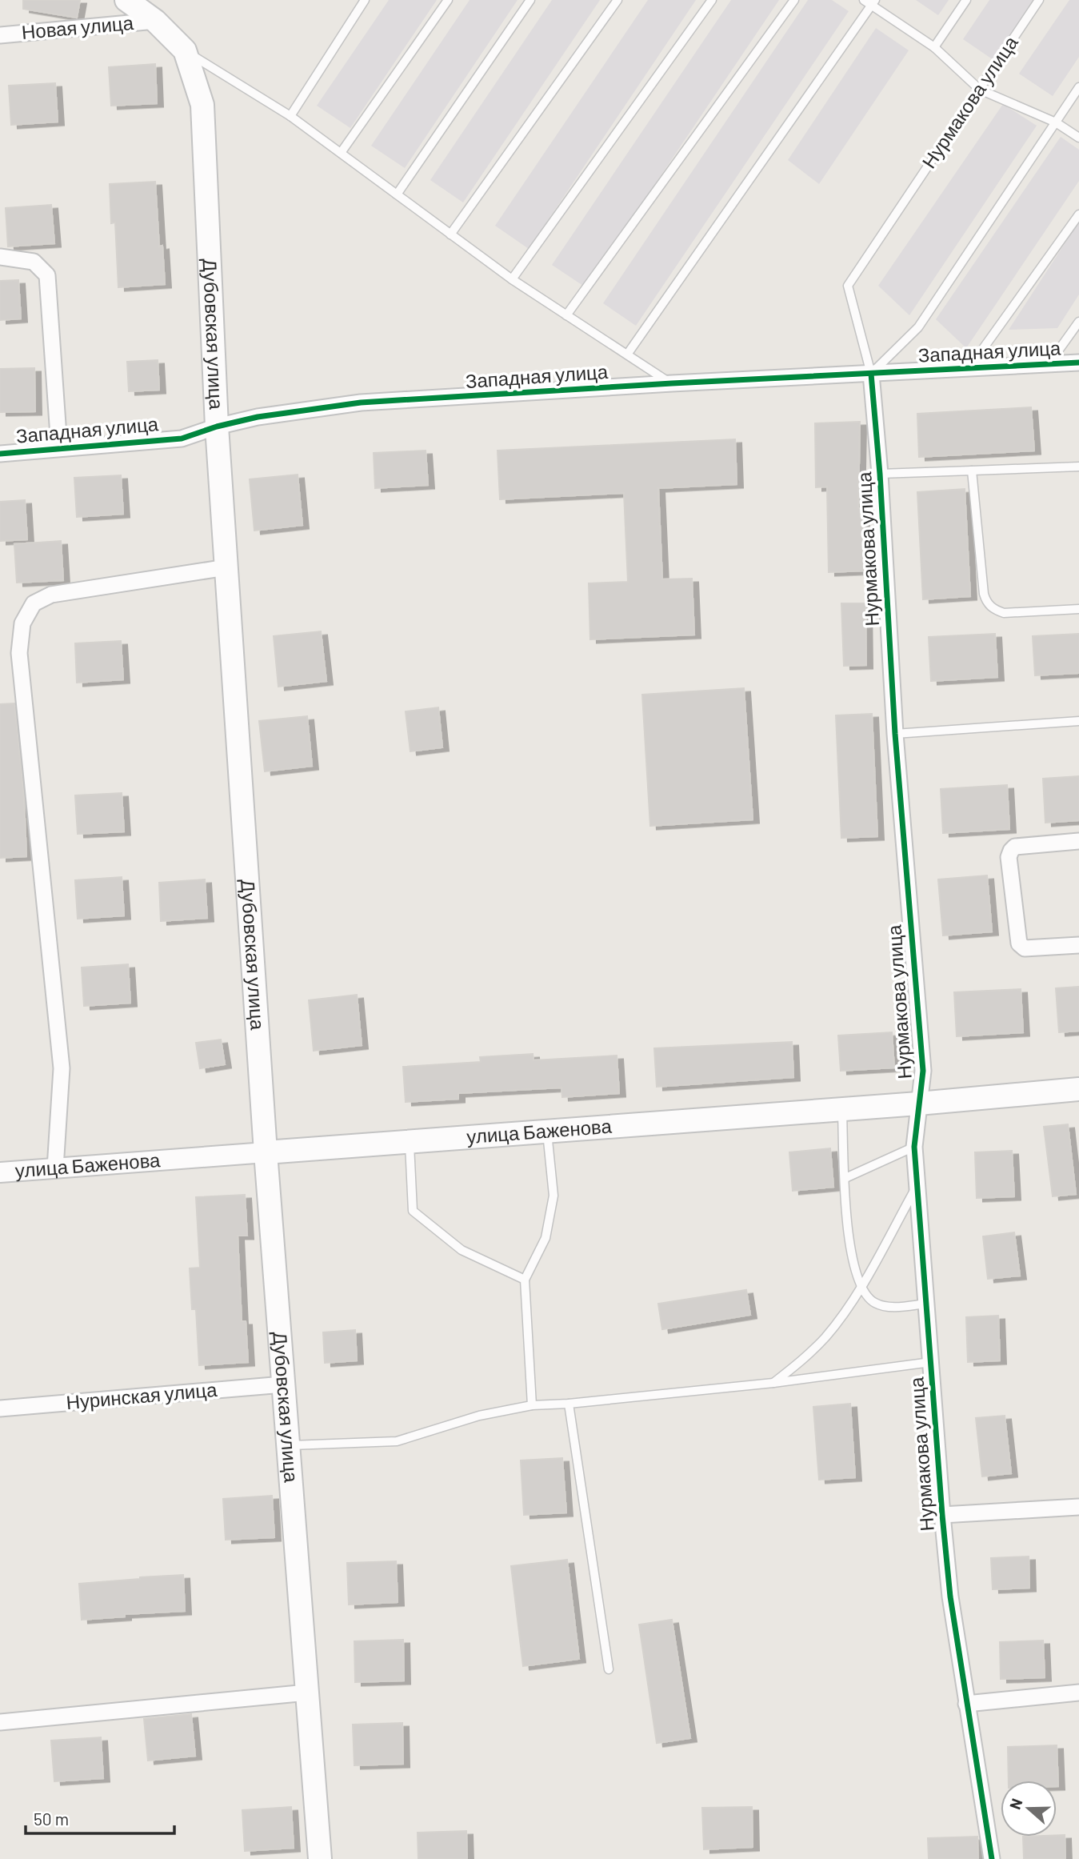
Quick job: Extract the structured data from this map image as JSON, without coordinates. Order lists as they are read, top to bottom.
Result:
{
  "streets": {
    "main road": ["Дубовская улица", "улица Баженова"],
    "street": [
      "Новая улица",
      "Нурмакова улица",
      "Западная улица",
      "Нуринская улица"
    ]
  },
  "crossings": [
    ["Нурмакова улица", "Западная улица"],
    ["Нурмакова улица", "улица Баженова"],
    ["Дубовская улица", "Западная улица"],
    ["Дубовская улица", "улица Баженова"],
    ["Дубовская улица", "Нуринская улица"]
  ],
  "scale_bar": "50 m",
  "north": "left"
}
